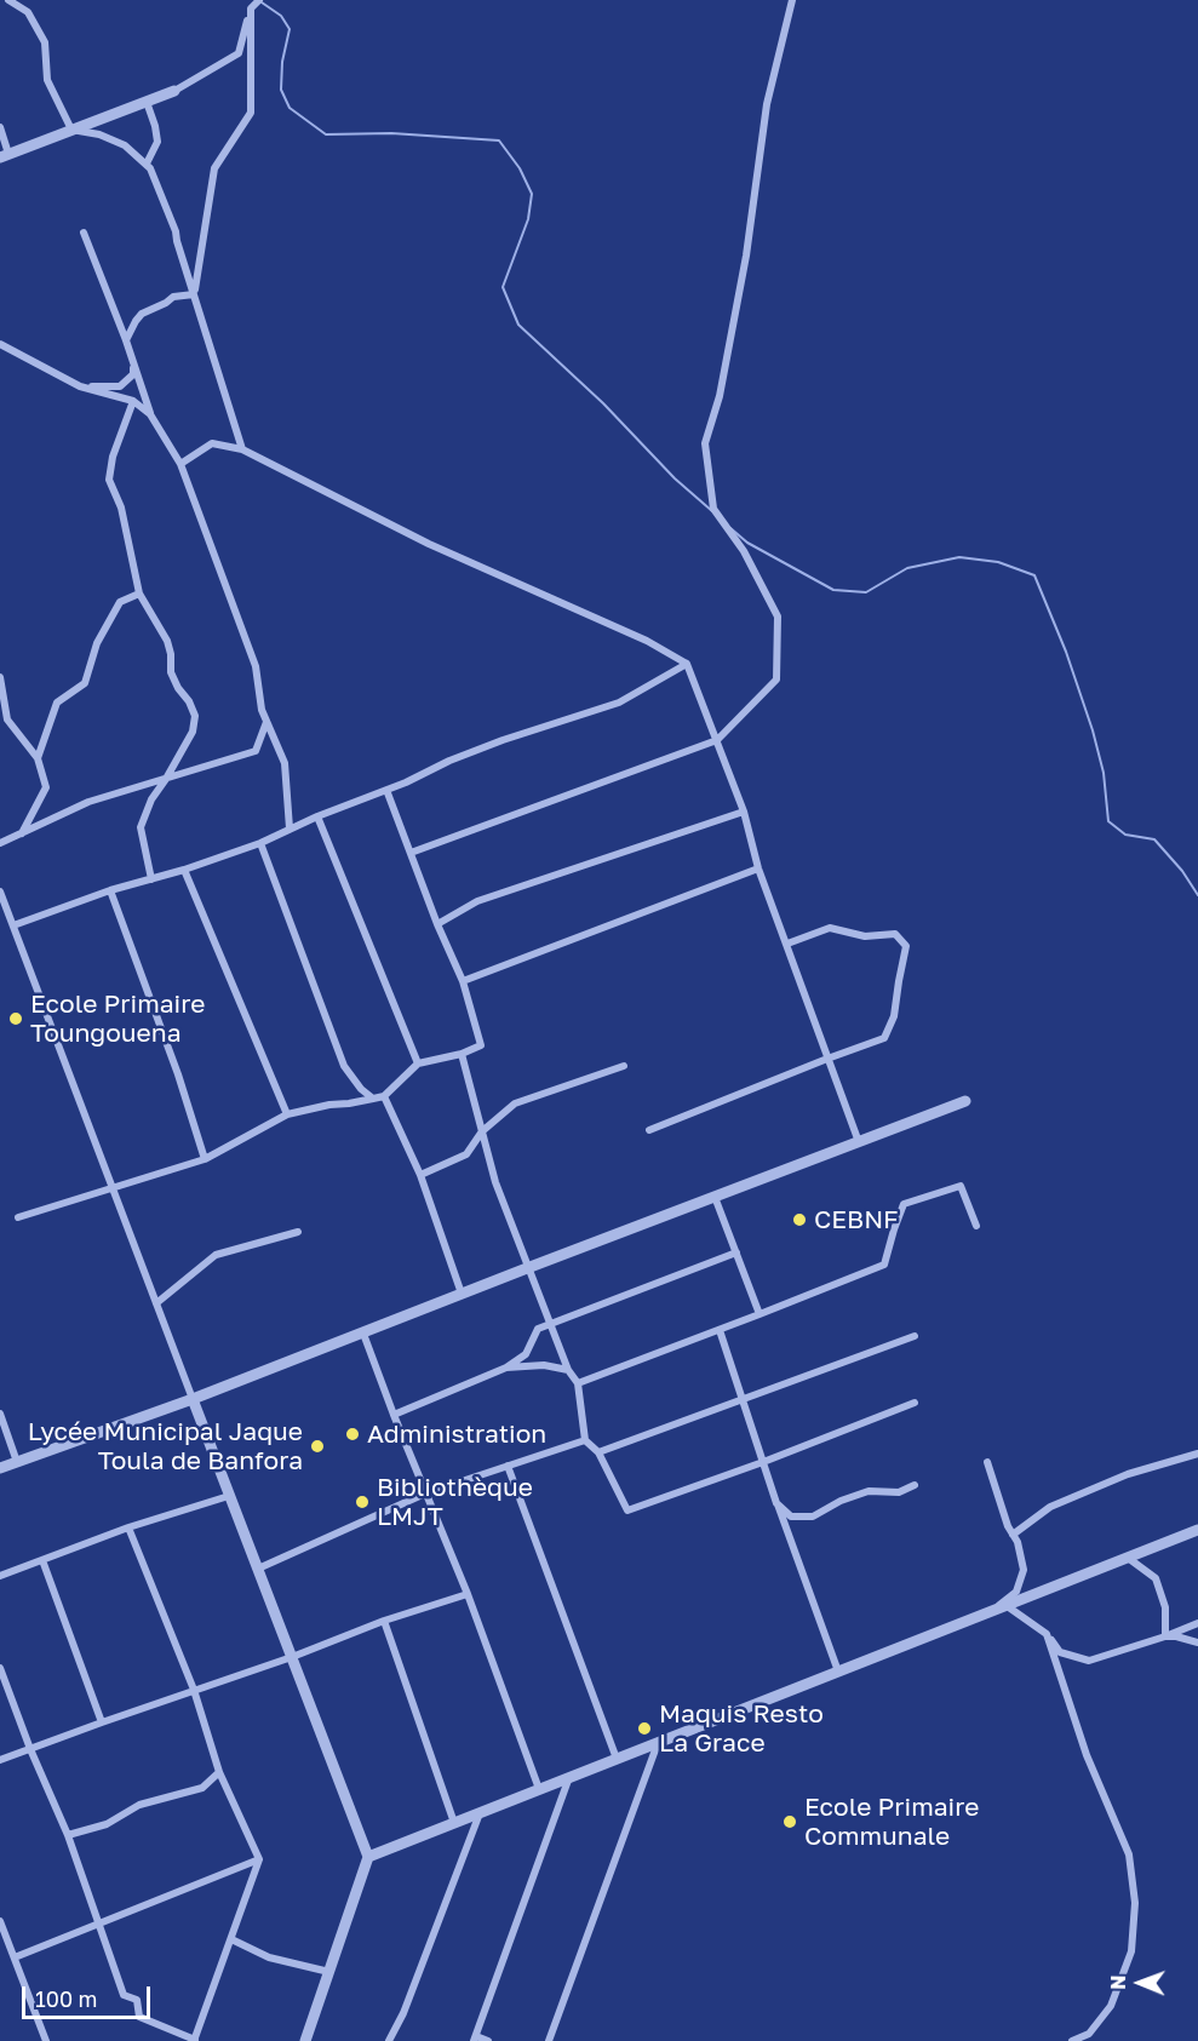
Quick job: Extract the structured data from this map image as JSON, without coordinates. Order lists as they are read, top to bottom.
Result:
{
  "places": [
    "Ecole Primaire Toungouena",
    "CEBNF",
    "Administration",
    "Lycée Municipal Jaque Toula de Banfora",
    "Bibliothèque LMJT",
    "Maquis Resto La Grace",
    "Ecole Primaire Communale"
  ],
  "scale_bar": "100 m",
  "north": "left"
}
